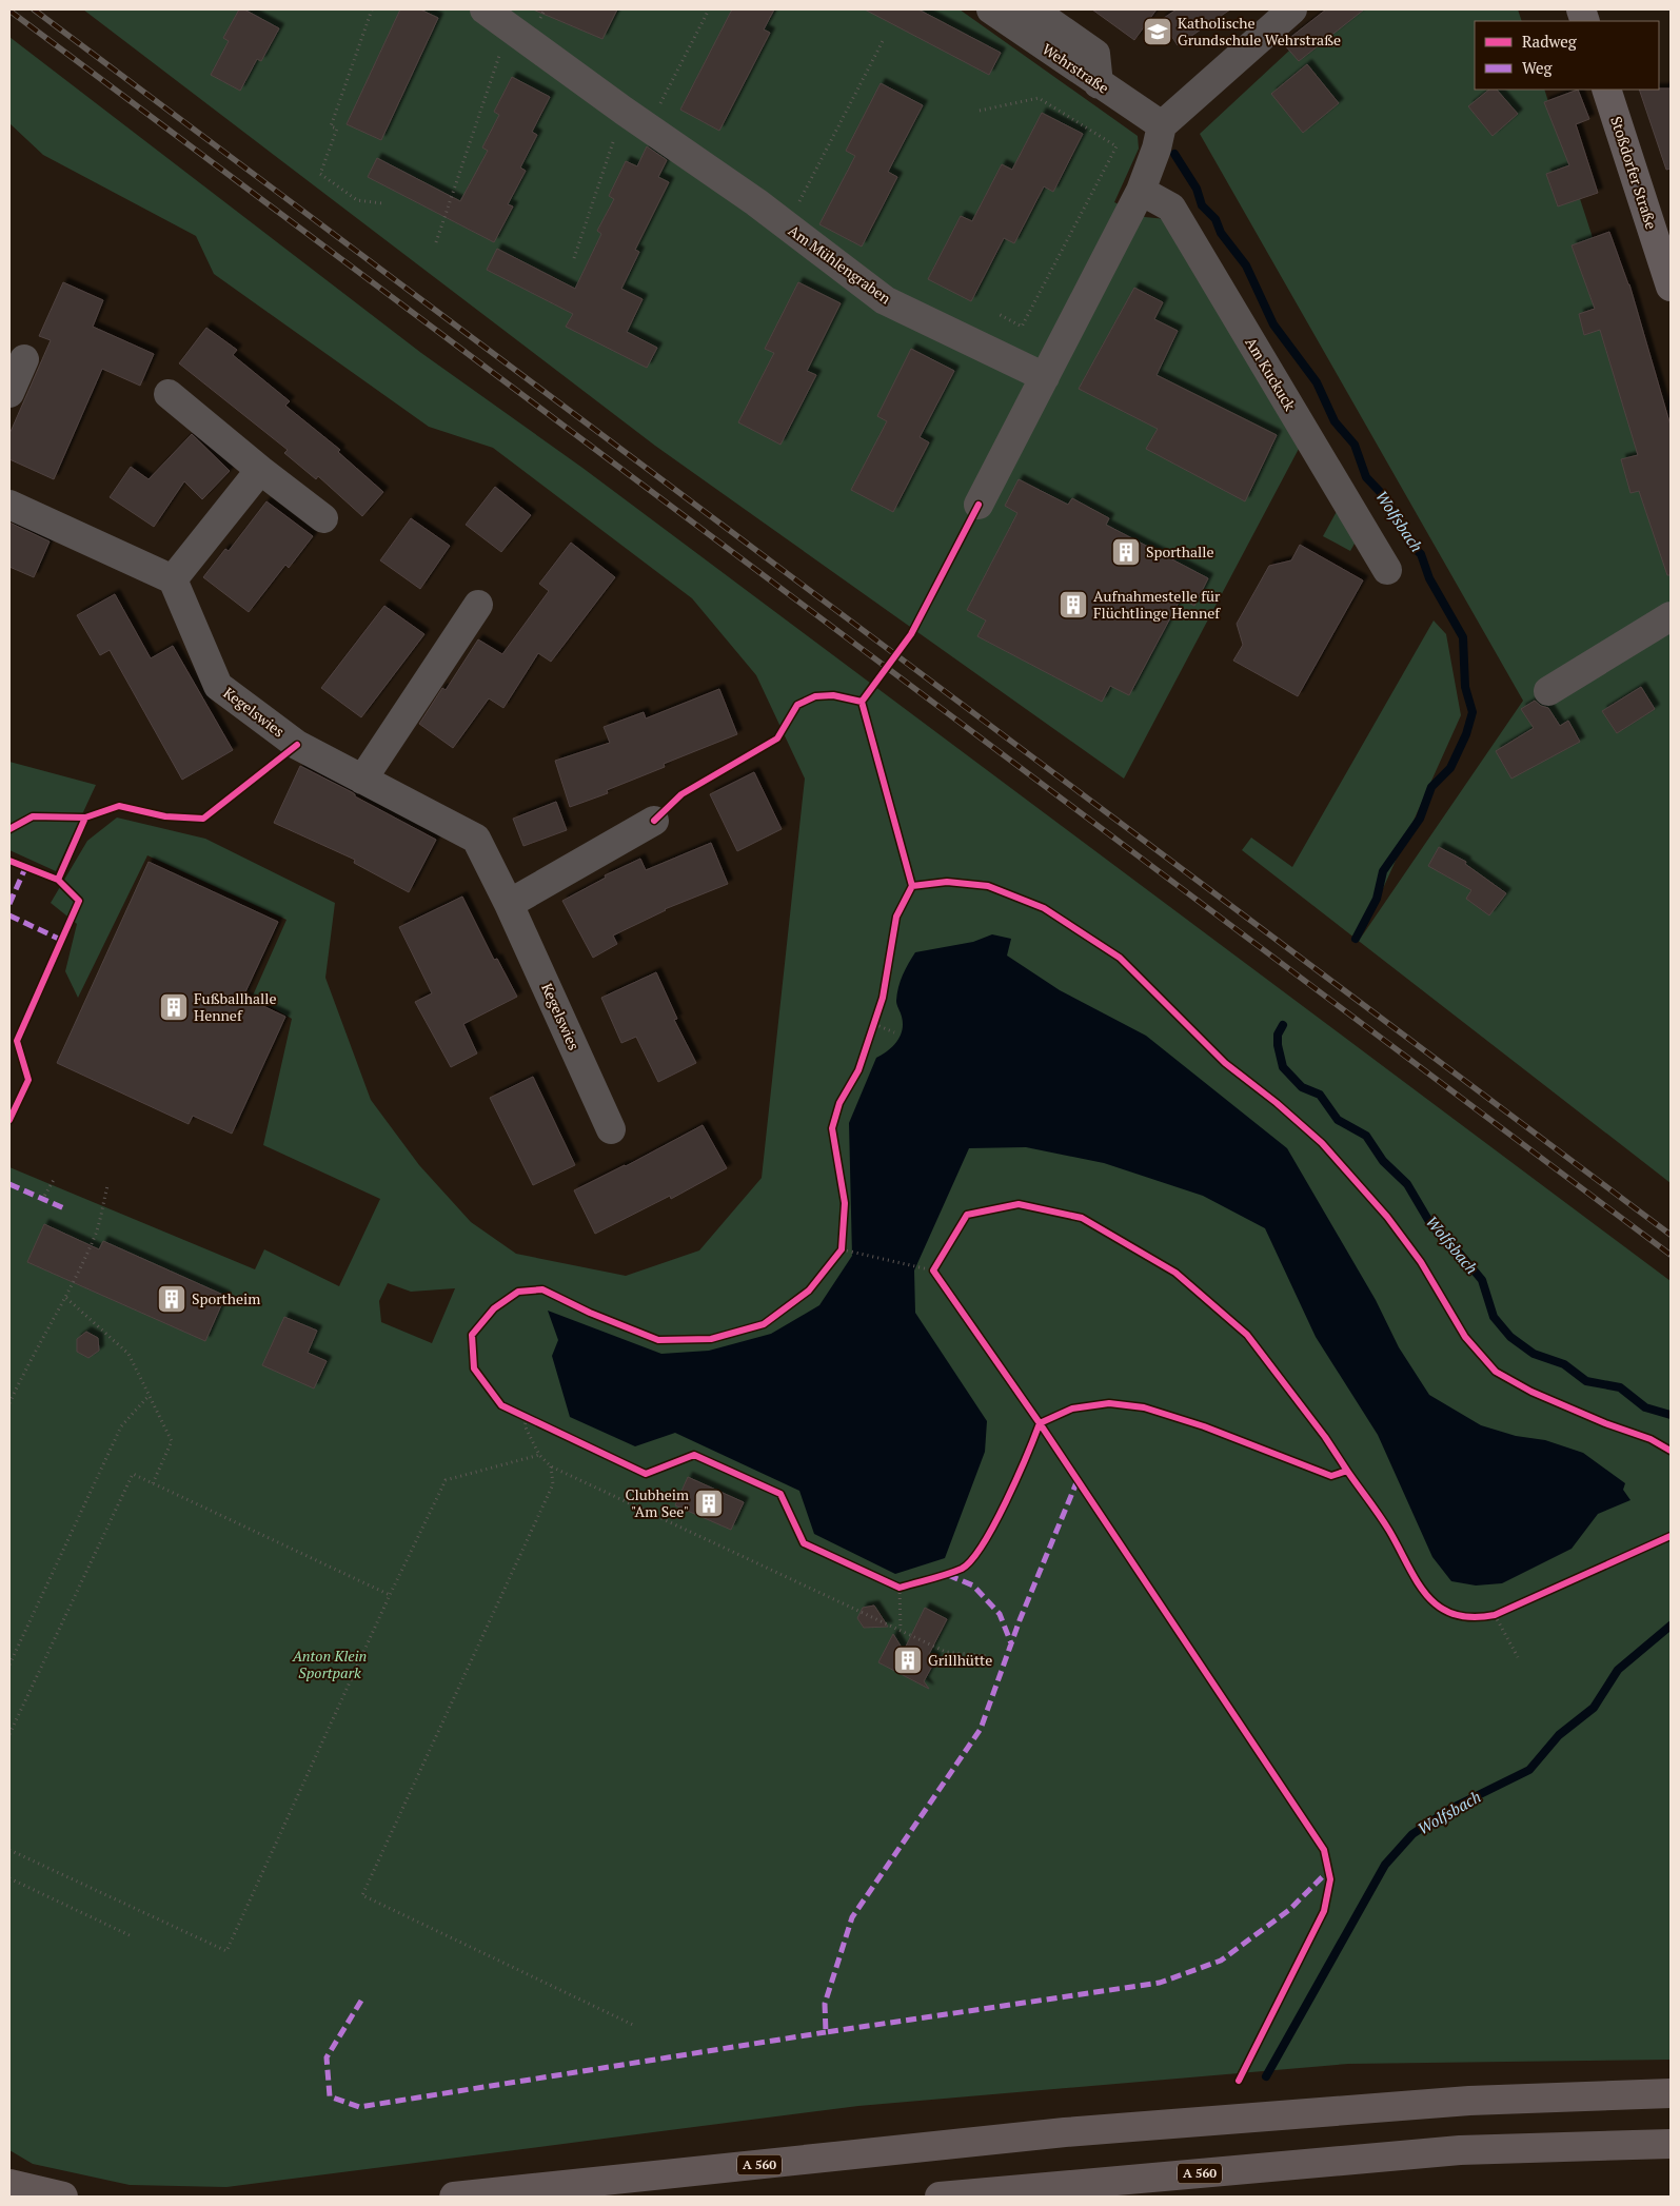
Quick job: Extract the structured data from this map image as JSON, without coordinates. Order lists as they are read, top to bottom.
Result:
{
  "streets": {
    "highway": ["A 560"],
    "main road": ["Stoßdorfer Straße"],
    "street": [
      "Wehrstraße",
      "Am Mühlengraben",
      "Am Kuckuck",
      "Kegelswies"
    ]
  },
  "water": ["Wolfsbach"],
  "parks": ["Anton Klein Sportpark"],
  "places": {
    "school or university": ["Katholische Grundschule Wehrstraße"],
    "building": [
      "Sporthalle",
      "Aufnahmestelle für Flüchtlinge Hennef",
      "Fußballhalle Hennef",
      "Sportheim",
      "Clubheim \"Am See\"",
      "Grillhütte"
    ]
  },
  "legend": ["Radweg", "Weg"]
}
